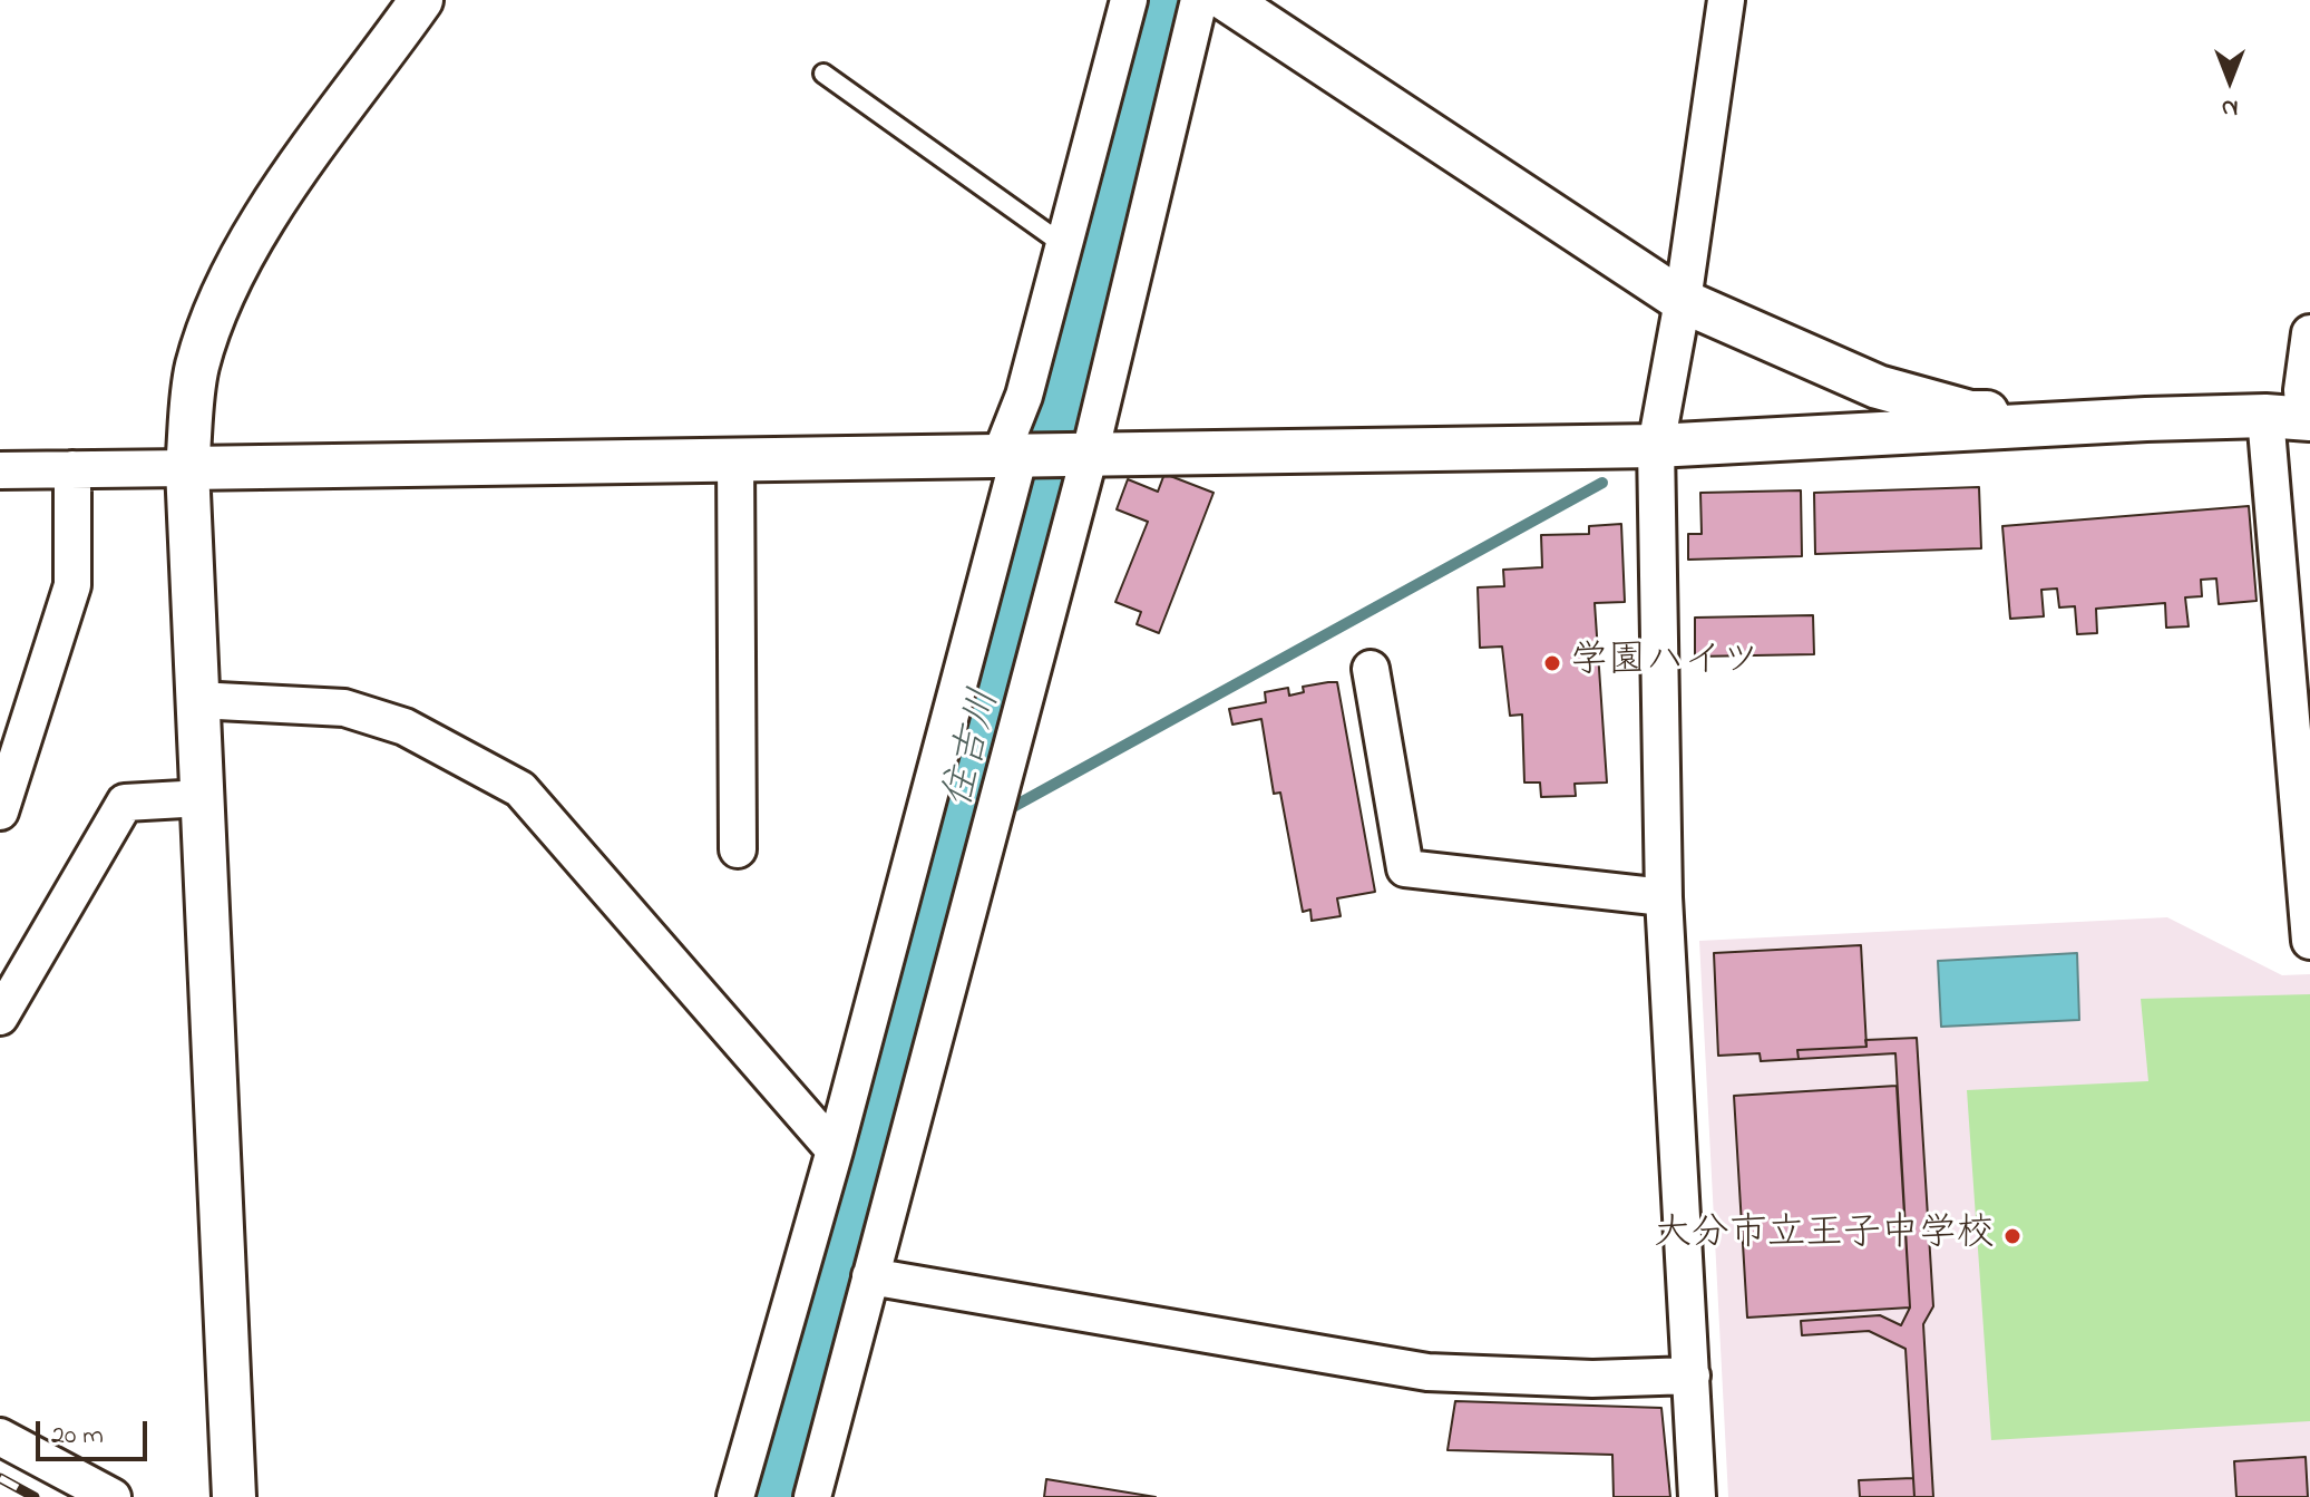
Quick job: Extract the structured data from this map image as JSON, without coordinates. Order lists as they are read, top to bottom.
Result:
{
  "water": ["住吉川"],
  "places": ["学園ハイツ", "大分市立王子中学校"],
  "scale_bar": "20 m",
  "north": "bottom"
}
